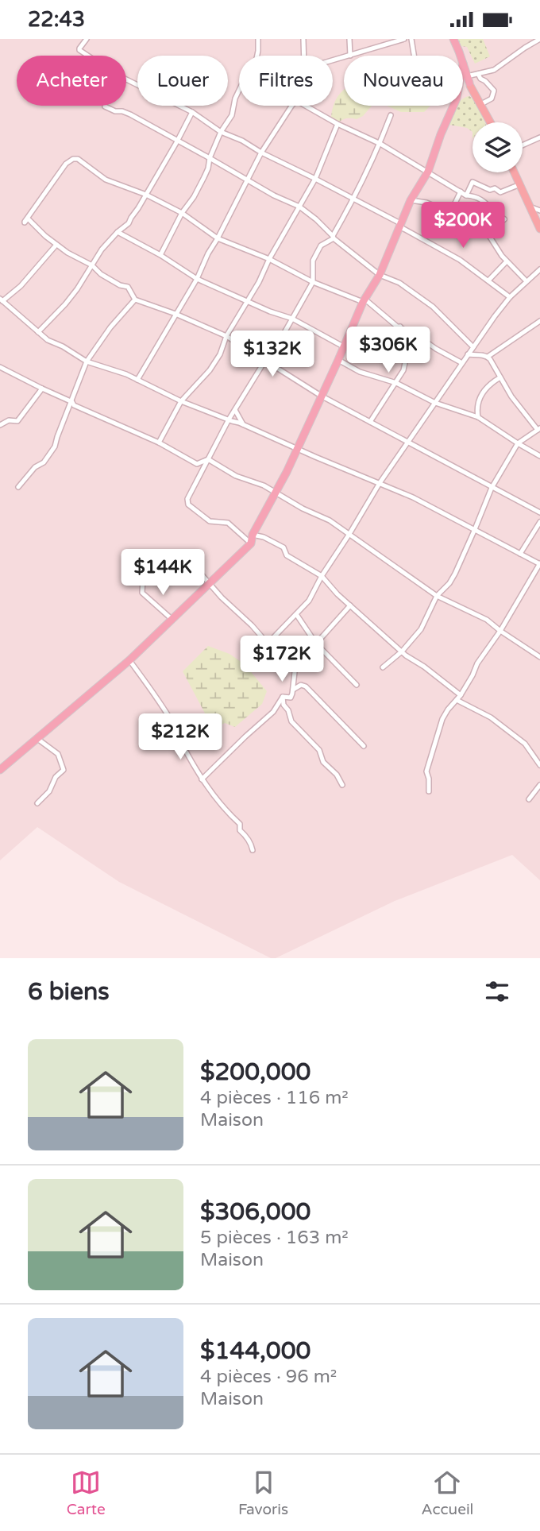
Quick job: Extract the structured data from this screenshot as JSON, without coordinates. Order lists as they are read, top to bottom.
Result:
{
  "page": {
    "status": "22:43",
    "chip": [
      "Acheter",
      "Louer",
      "Filtres",
      "Nouveau"
    ],
    "price": [
      "$200K",
      "$306K",
      "$132K",
      "$144K",
      "$172K",
      "$212K"
    ],
    "heading": "6 biens",
    "list": [
      {
        "name": "$200,000",
        "note": "4 pièces · 116 m² · Maison"
      },
      {
        "name": "$306,000",
        "note": "5 pièces · 163 m² · Maison"
      },
      {
        "name": "$144,000",
        "note": "4 pièces · 96 m² · Maison"
      }
    ],
    "tabs": ["Carte", "Favoris", "Accueil"]
  }
}
